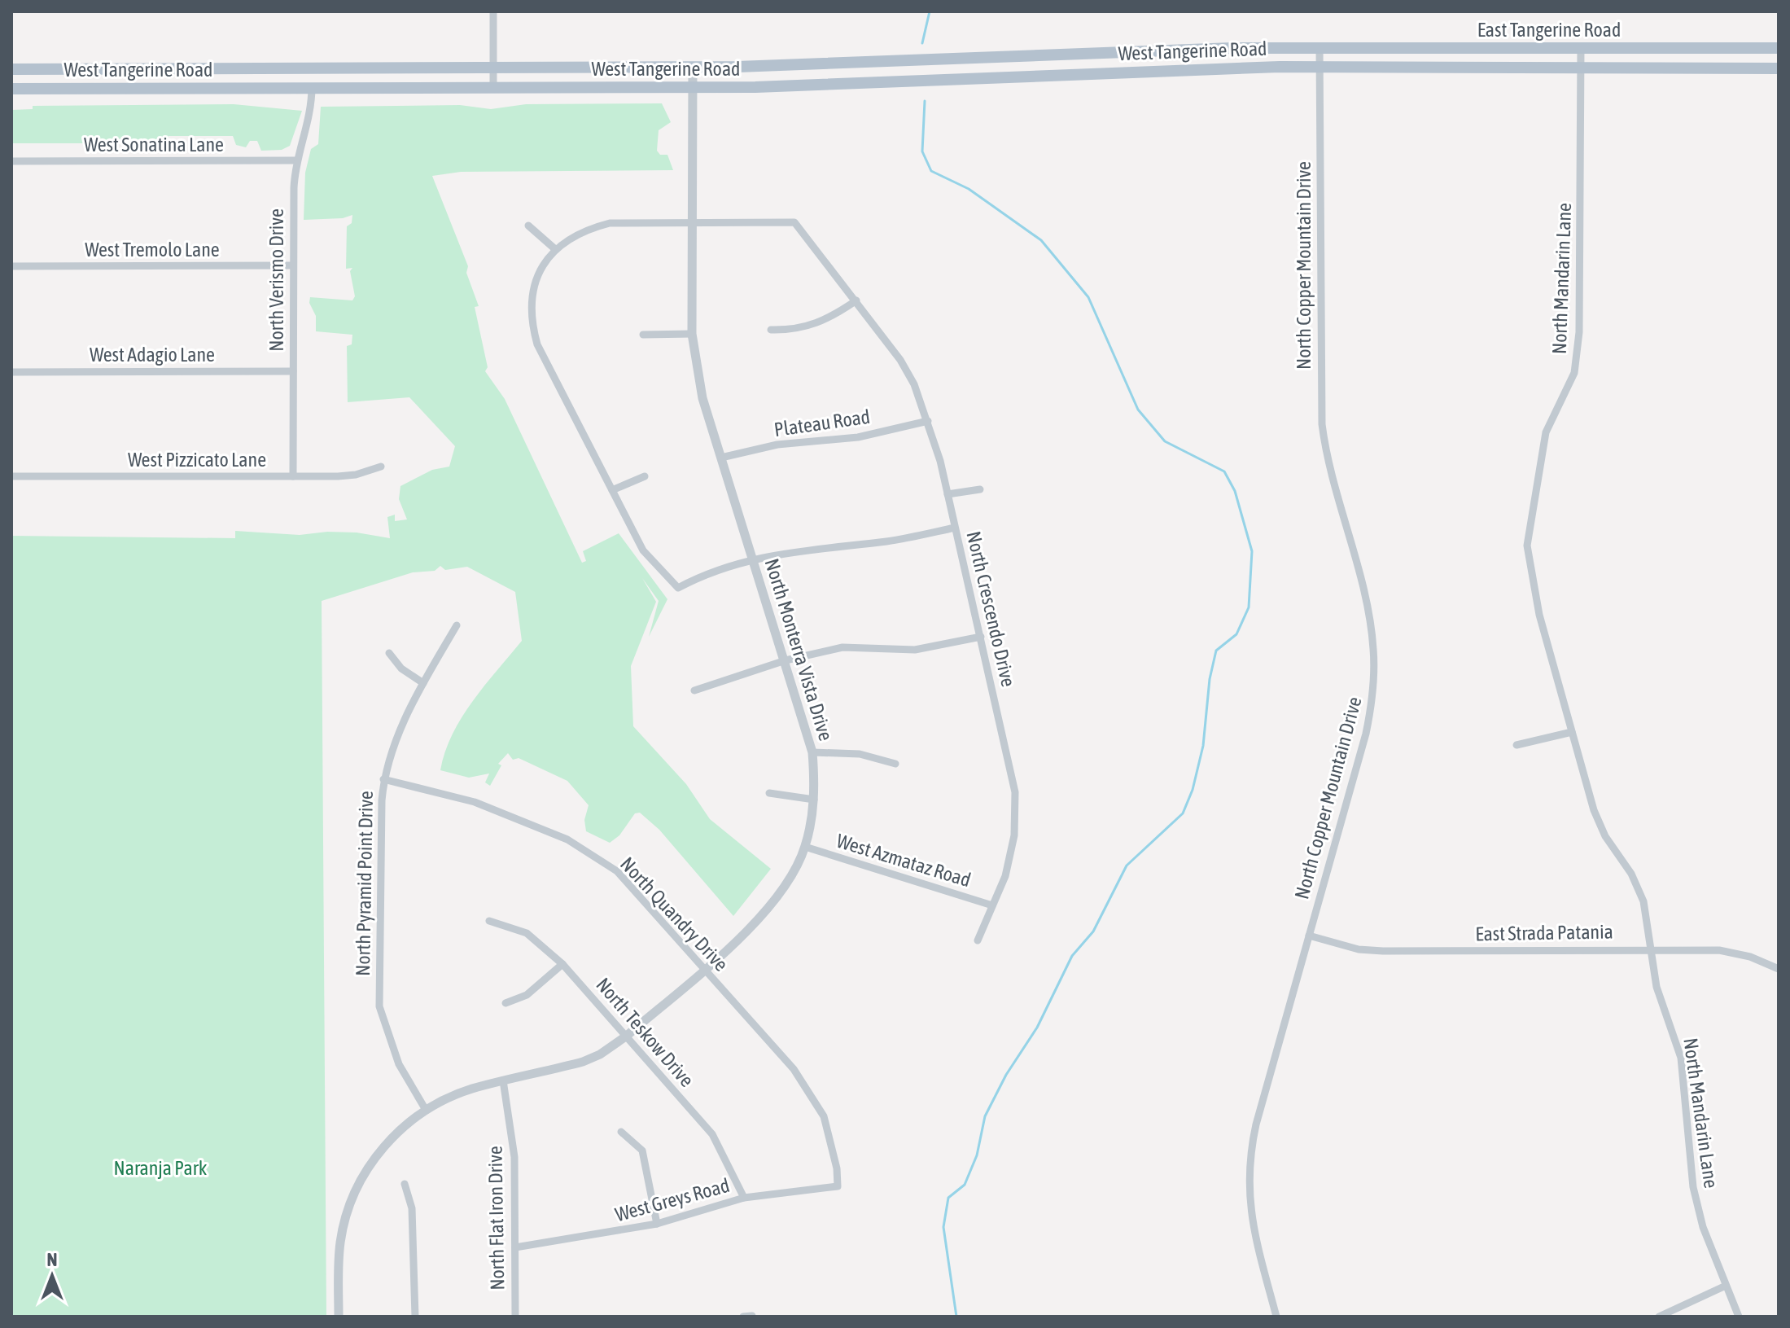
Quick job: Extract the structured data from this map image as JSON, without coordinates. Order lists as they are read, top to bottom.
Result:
{
  "streets": {
    "main road": ["East Tangerine Road", "West Tangerine Road"],
    "street": [
      "West Sonatina Lane",
      "West Tremolo Lane",
      "North Copper Mountain Drive",
      "North Mandarin Lane",
      "North Verismo Drive",
      "West Adagio Lane",
      "Plateau Road",
      "West Pizzicato Lane",
      "North Crescendo Drive",
      "North Monterra Vista Drive",
      "West Azmataz Road",
      "North Pyramid Point Drive",
      "North Quandry Drive",
      "East Strada Patania",
      "North Teskow Drive",
      "West Greys Road",
      "North Flat Iron Drive"
    ]
  },
  "crossings": [
    ["East Tangerine Road", "West Tangerine Road"],
    ["East Tangerine Road", "North Copper Mountain Drive"],
    ["East Tangerine Road", "North Mandarin Lane"],
    ["West Tangerine Road", "North Copper Mountain Drive"],
    ["West Tangerine Road", "North Verismo Drive"],
    ["West Tangerine Road", "North Monterra Vista Drive"],
    ["West Sonatina Lane", "North Verismo Drive"],
    ["West Tremolo Lane", "North Verismo Drive"],
    ["North Copper Mountain Drive", "East Strada Patania"],
    ["North Mandarin Lane", "East Strada Patania"],
    ["North Verismo Drive", "West Adagio Lane"],
    ["North Verismo Drive", "West Pizzicato Lane"],
    ["Plateau Road", "North Crescendo Drive"],
    ["Plateau Road", "North Monterra Vista Drive"],
    ["North Crescendo Drive", "North Monterra Vista Drive"],
    ["North Crescendo Drive", "West Azmataz Road"],
    ["North Monterra Vista Drive", "West Azmataz Road"],
    ["North Monterra Vista Drive", "North Pyramid Point Drive"],
    ["North Monterra Vista Drive", "North Quandry Drive"],
    ["North Monterra Vista Drive", "North Teskow Drive"],
    ["North Monterra Vista Drive", "North Flat Iron Drive"],
    ["North Pyramid Point Drive", "North Quandry Drive"],
    ["North Quandry Drive", "West Greys Road"],
    ["North Teskow Drive", "West Greys Road"],
    ["West Greys Road", "North Flat Iron Drive"]
  ],
  "parks": ["Naranja Park"],
  "north": "top"
}
